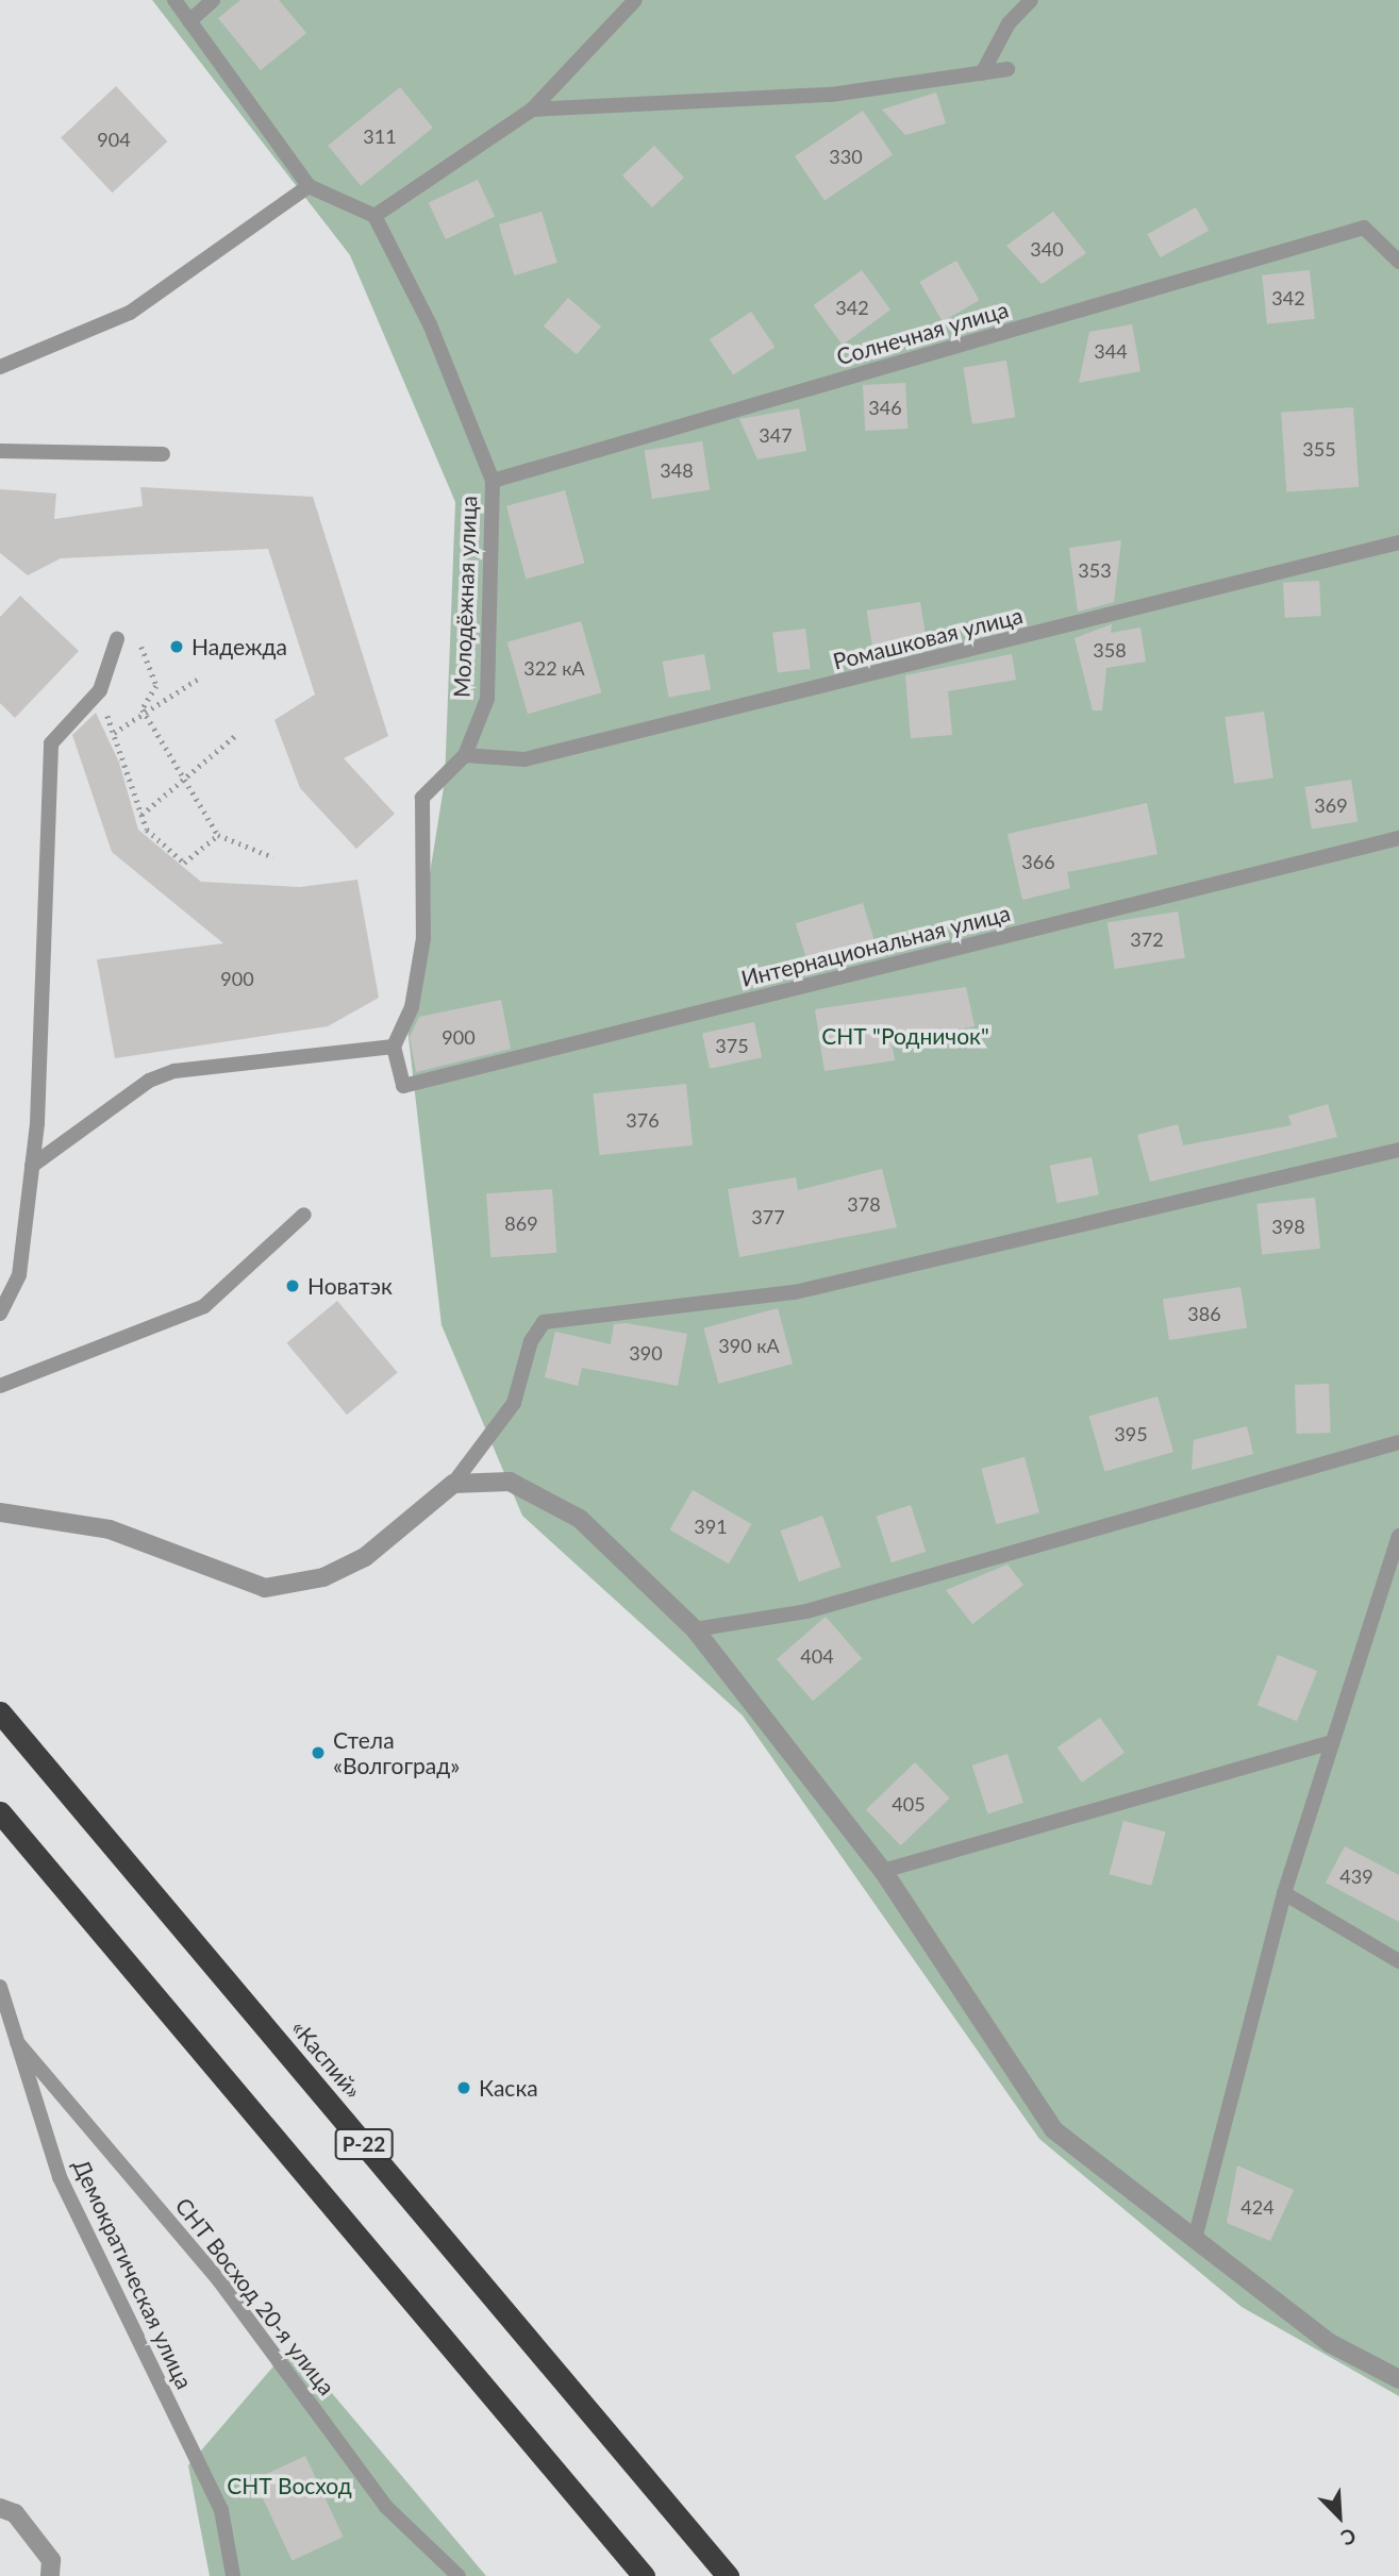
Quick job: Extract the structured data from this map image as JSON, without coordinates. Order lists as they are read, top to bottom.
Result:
{
  "streets": {
    "highway": ["«Каспий»", "Р-22"],
    "lane": [
      "Солнечная улица",
      "Молодёжная улица",
      "Ромашковая улица",
      "Интернациональная улица",
      "Демократическая улица",
      "СНТ Восход 20-я улица"
    ]
  },
  "crossings": [
    ["Солнечная улица", "Молодёжная улица"],
    ["Молодёжная улица", "Ромашковая улица"],
    ["Молодёжная улица", "Интернациональная улица"],
    ["Демократическая улица", "СНТ Восход 20-я улица"]
  ],
  "parks": ["СНТ \"Родничок\"", "СНТ Восход"],
  "places": [
    "Надежда",
    "Новатэк",
    "Стела «Волгоград»",
    "Каска"
  ],
  "house_numbers": [
    "311",
    "904",
    "330",
    "340",
    "342",
    "342",
    "344",
    "346",
    "347",
    "355",
    "348",
    "353",
    "358",
    "322 кА",
    "369",
    "366",
    "372",
    "900",
    "900",
    "375",
    "376",
    "378",
    "377",
    "869",
    "398",
    "386",
    "390 кА",
    "390",
    "395",
    "391",
    "404",
    "405",
    "439",
    "424"
  ],
  "north": "bottom right"
}
